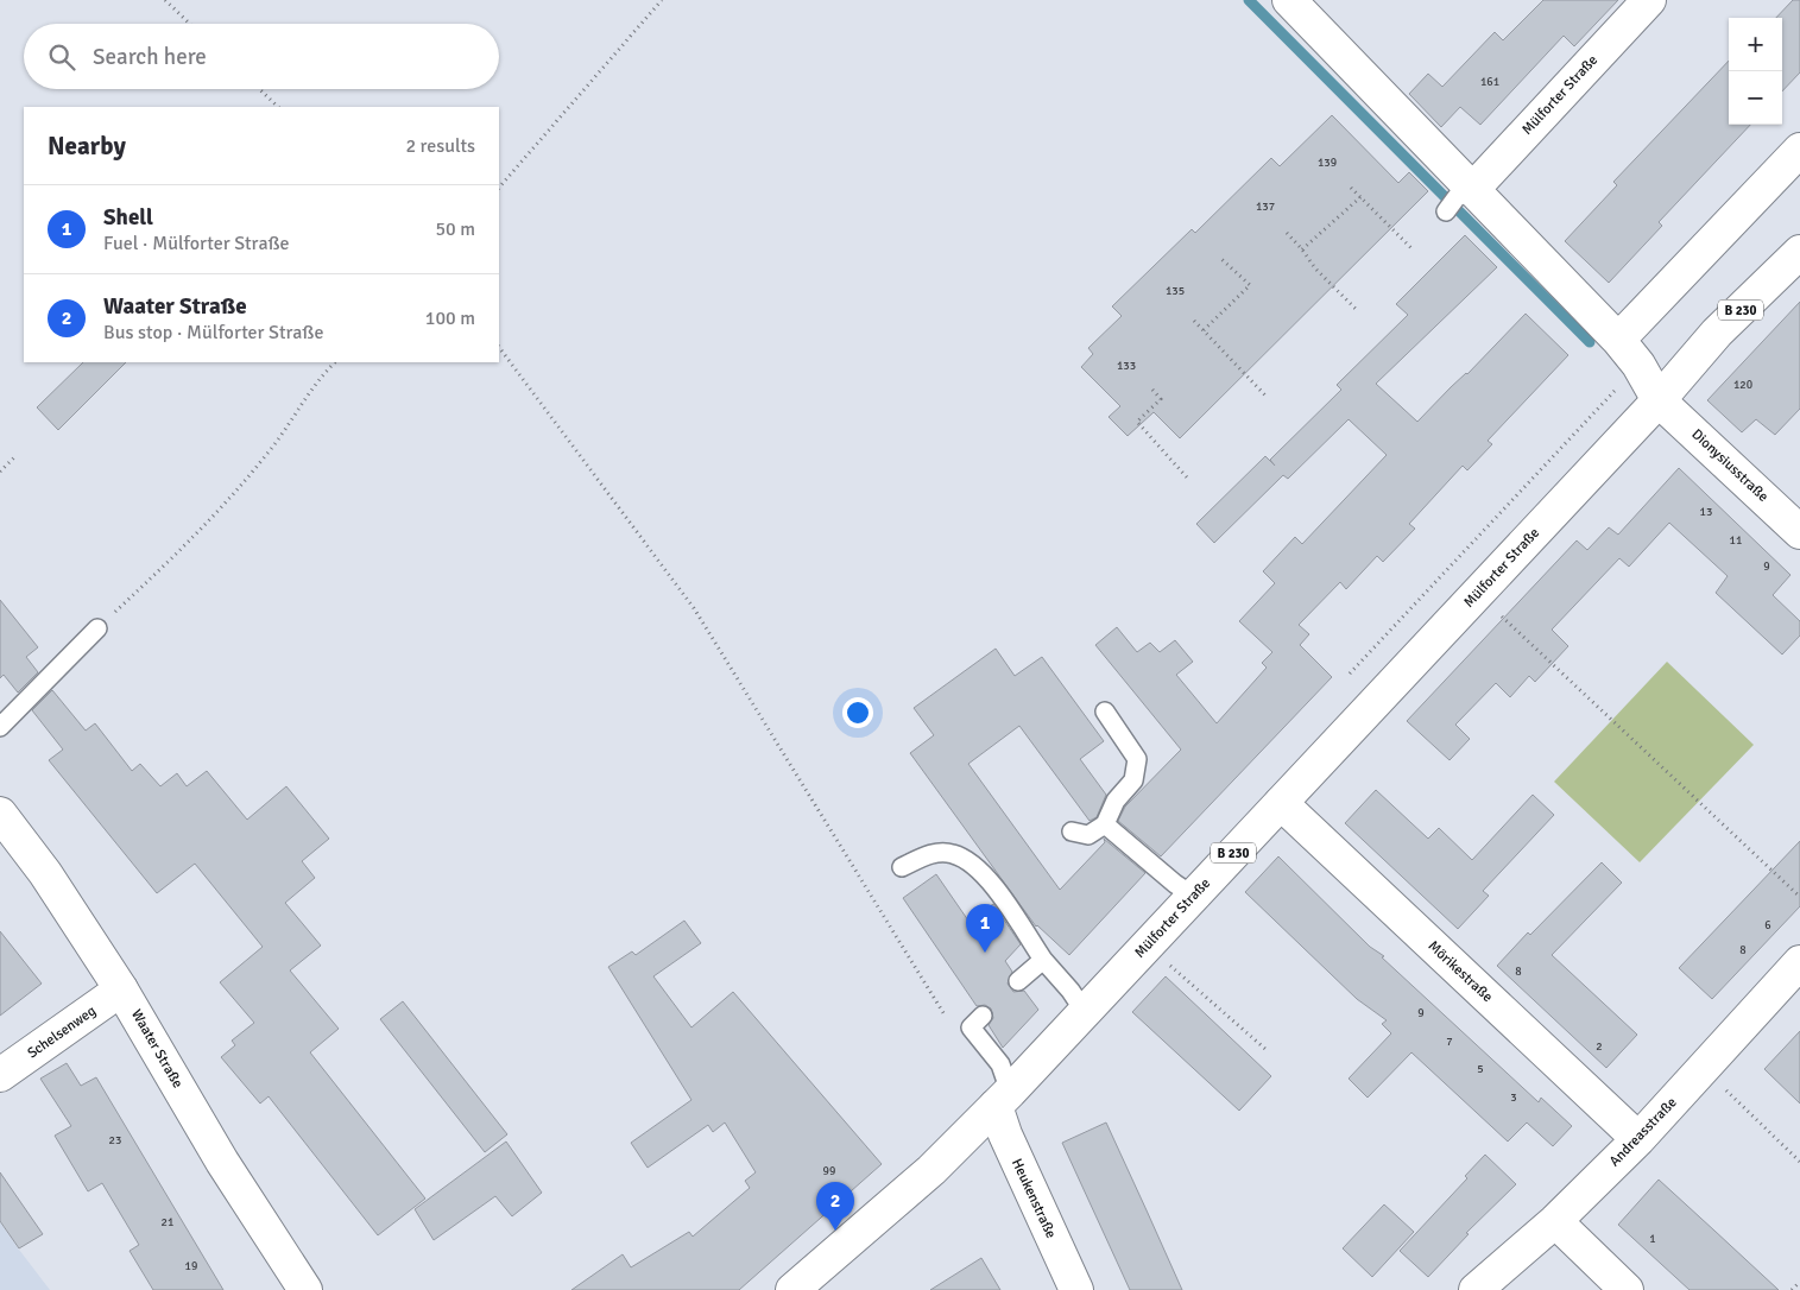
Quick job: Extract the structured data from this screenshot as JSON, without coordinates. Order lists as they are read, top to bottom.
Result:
{
  "streets": {
    "street": [
      "Mülforter Straße",
      "B 230",
      "Dionysiusstraße",
      "Mörikestraße",
      "Schelsenweg",
      "Waater Straße",
      "Andreasstraße",
      "Heukenstraße"
    ]
  },
  "crossings": [
    ["Mülforter Straße", "Dionysiusstraße"],
    ["Mülforter Straße", "Mörikestraße"],
    ["Mülforter Straße", "Heukenstraße"],
    ["Mörikestraße", "Andreasstraße"],
    ["Schelsenweg", "Waater Straße"]
  ],
  "house_numbers": [
    "161",
    "139",
    "137",
    "135",
    "133",
    "120",
    "13",
    "11",
    "9",
    "6",
    "8",
    "8",
    "9",
    "7",
    "2",
    "5",
    "3",
    "23",
    "99",
    "21",
    "1",
    "19"
  ],
  "page": {
    "map_buttons": ["+", "−"],
    "search": "Search here",
    "heading": ["Nearby", "2 results"],
    "list": [
      {
        "mark": "1",
        "name": "Shell",
        "note": "Fuel · Mülforter Straße",
        "value": "50 m"
      },
      {
        "mark": "2",
        "name": "Waater Straße",
        "note": "Bus stop · Mülforter Straße",
        "value": "100 m"
      }
    ],
    "pins": ["1", "2"]
  }
}
